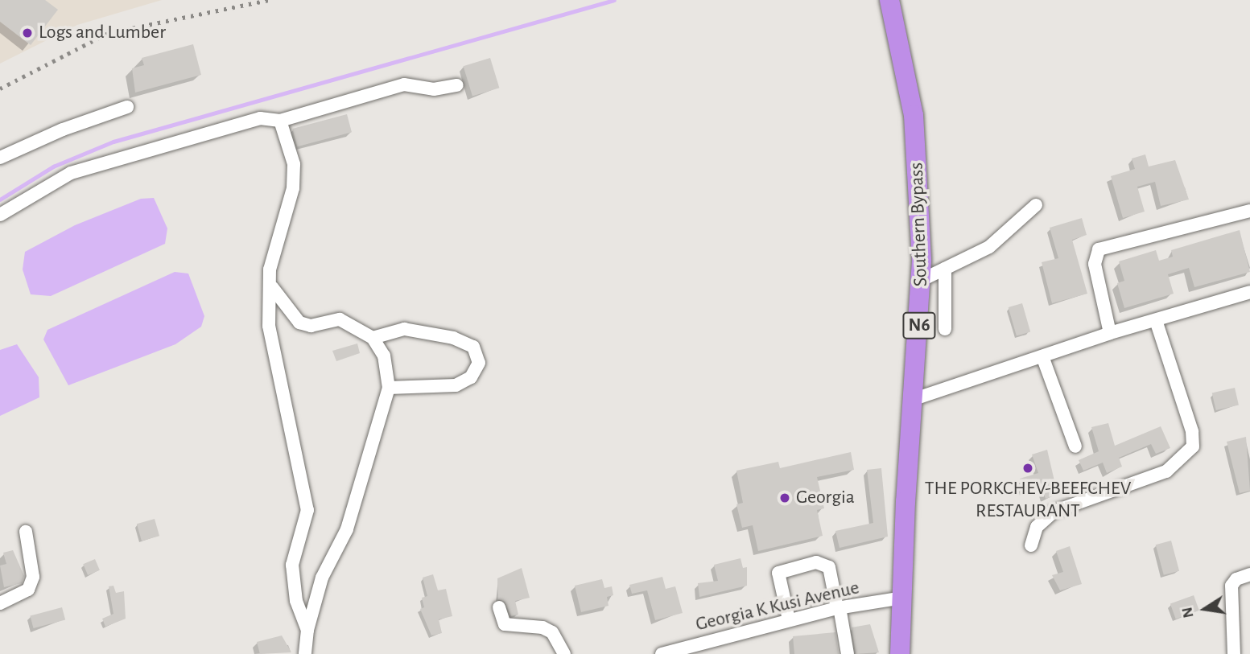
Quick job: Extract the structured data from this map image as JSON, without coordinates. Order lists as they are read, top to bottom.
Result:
{
  "streets": {
    "highway": ["Southern Bypass", "N6"],
    "street": ["Georgia K Kusi Avenue"]
  },
  "crossings": [
    ["Southern Bypass", "Georgia K Kusi Avenue"]
  ],
  "places": ["Logs and Lumber", "THE PORKCHEV-BEEFCHEV RESTAURANT", "Georgia"],
  "north": "left"
}
